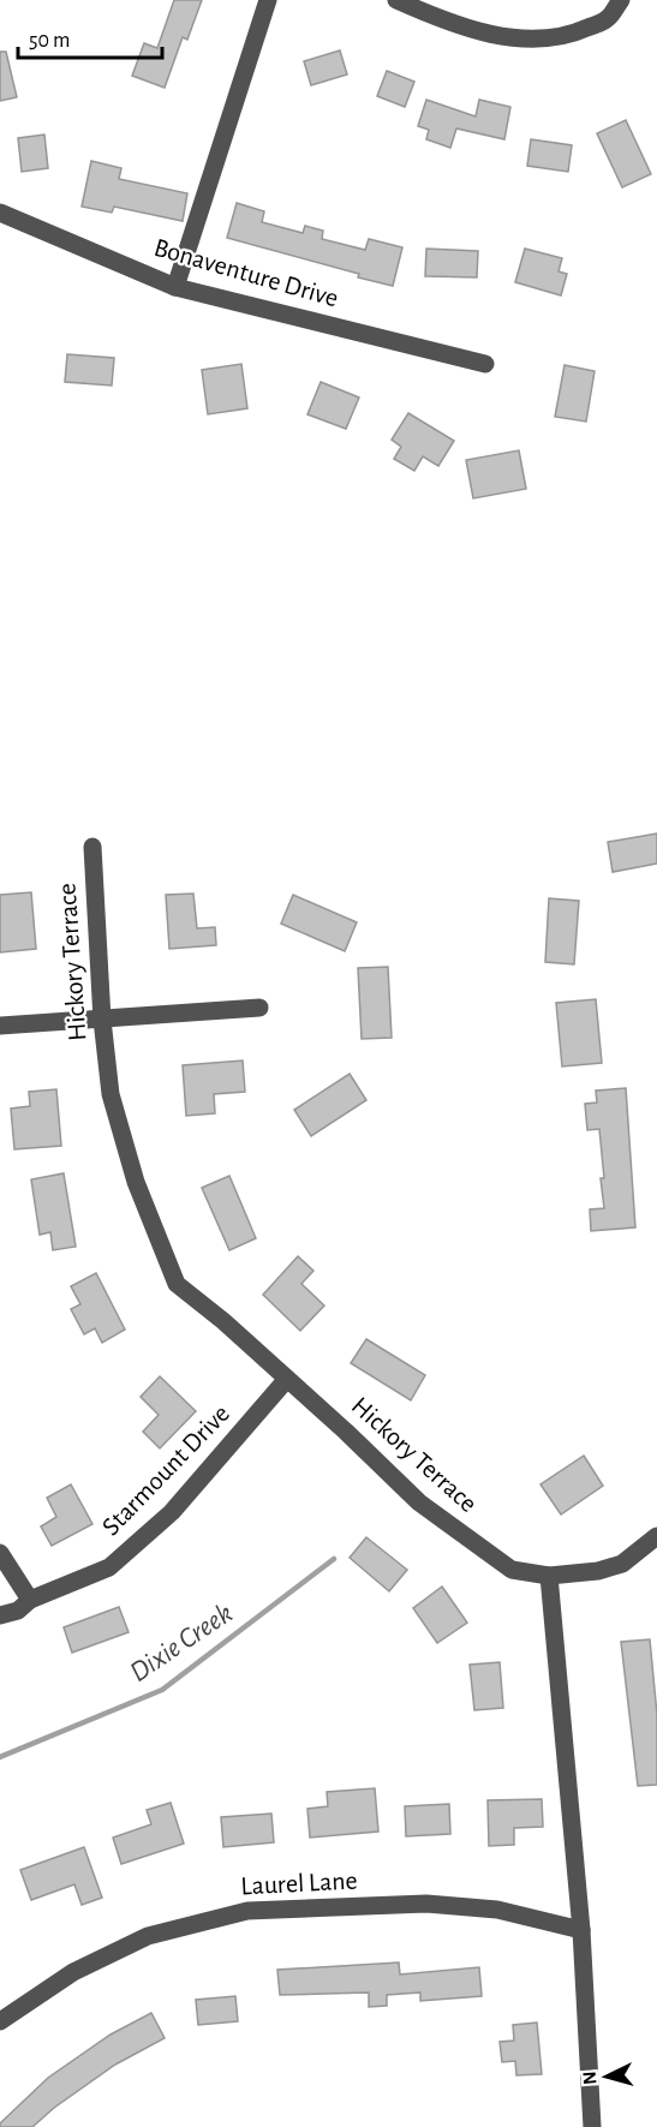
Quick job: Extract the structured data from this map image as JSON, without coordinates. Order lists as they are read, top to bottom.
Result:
{
  "streets": {
    "street": [
      "Bonaventure Drive",
      "Hickory Terrace",
      "Starmount Drive",
      "Laurel Lane"
    ]
  },
  "crossings": [
    ["Hickory Terrace", "Starmount Drive"]
  ],
  "water": ["Dixie Creek"],
  "scale_bar": "50 m",
  "north": "left"
}
